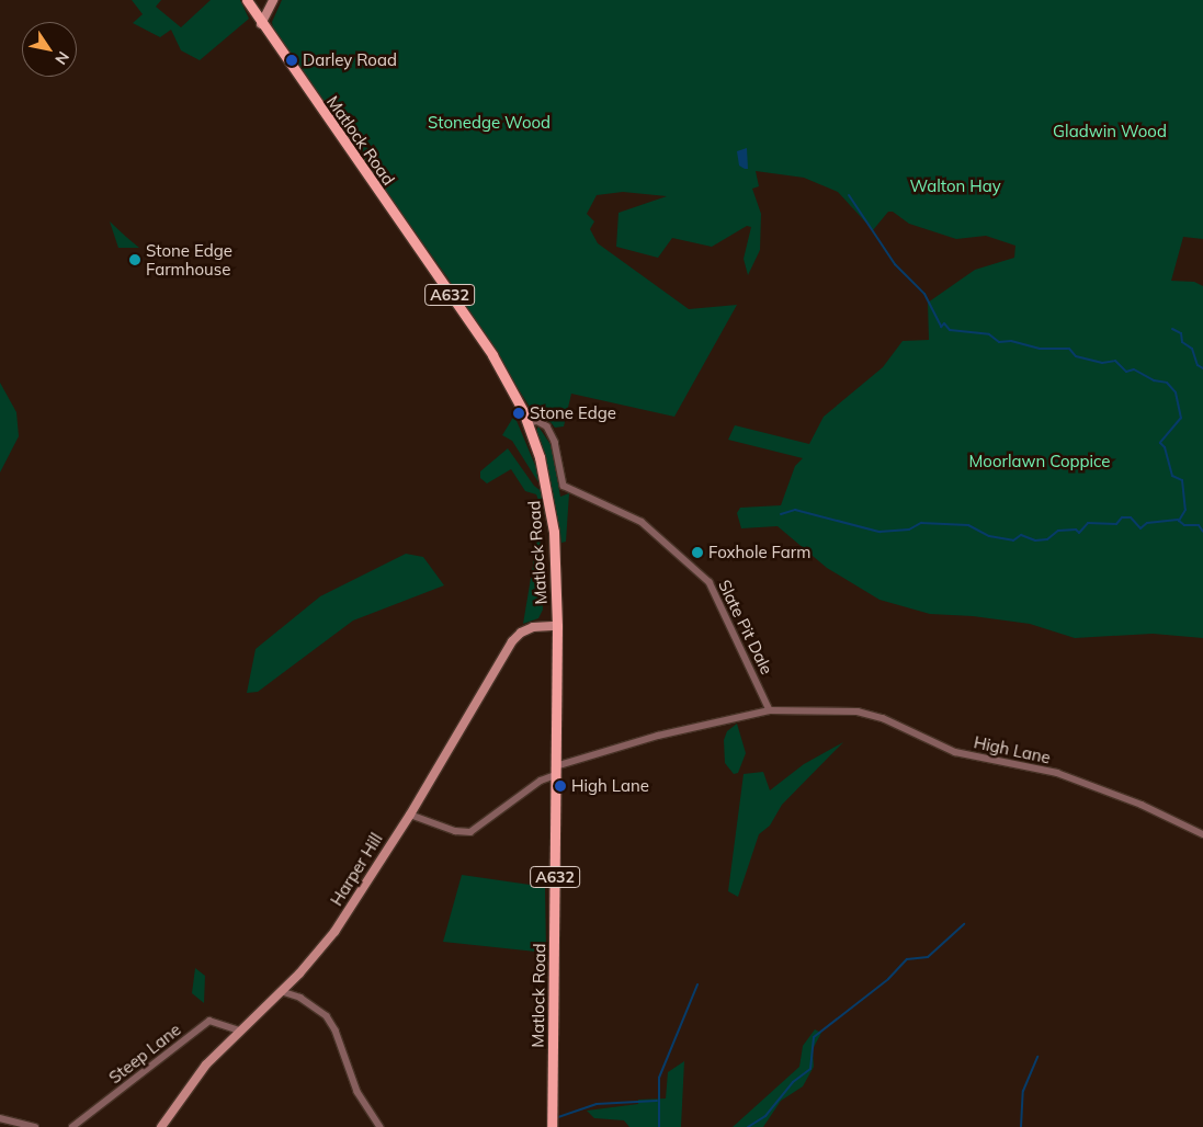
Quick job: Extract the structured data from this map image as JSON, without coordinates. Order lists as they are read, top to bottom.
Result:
{
  "streets": {
    "main road": ["Matlock Road", "A632"],
    "street": [
      "Slate Pit Dale",
      "High Lane",
      "Harper Hill",
      "Steep Lane"
    ]
  },
  "crossings": [
    ["Matlock Road", "Slate Pit Dale"],
    ["Matlock Road", "High Lane"],
    ["Matlock Road", "Harper Hill"],
    ["Slate Pit Dale", "High Lane"],
    ["High Lane", "Harper Hill"],
    ["Harper Hill", "Steep Lane"]
  ],
  "parks": [
    "Stonedge Wood",
    "Gladwin Wood",
    "Walton Hay",
    "Moorlawn Coppice"
  ],
  "places": [
    "Darley Road",
    "Stone Edge Farmhouse",
    "Stone Edge",
    "Foxhole Farm",
    "High Lane"
  ],
  "north": "bottom right"
}
